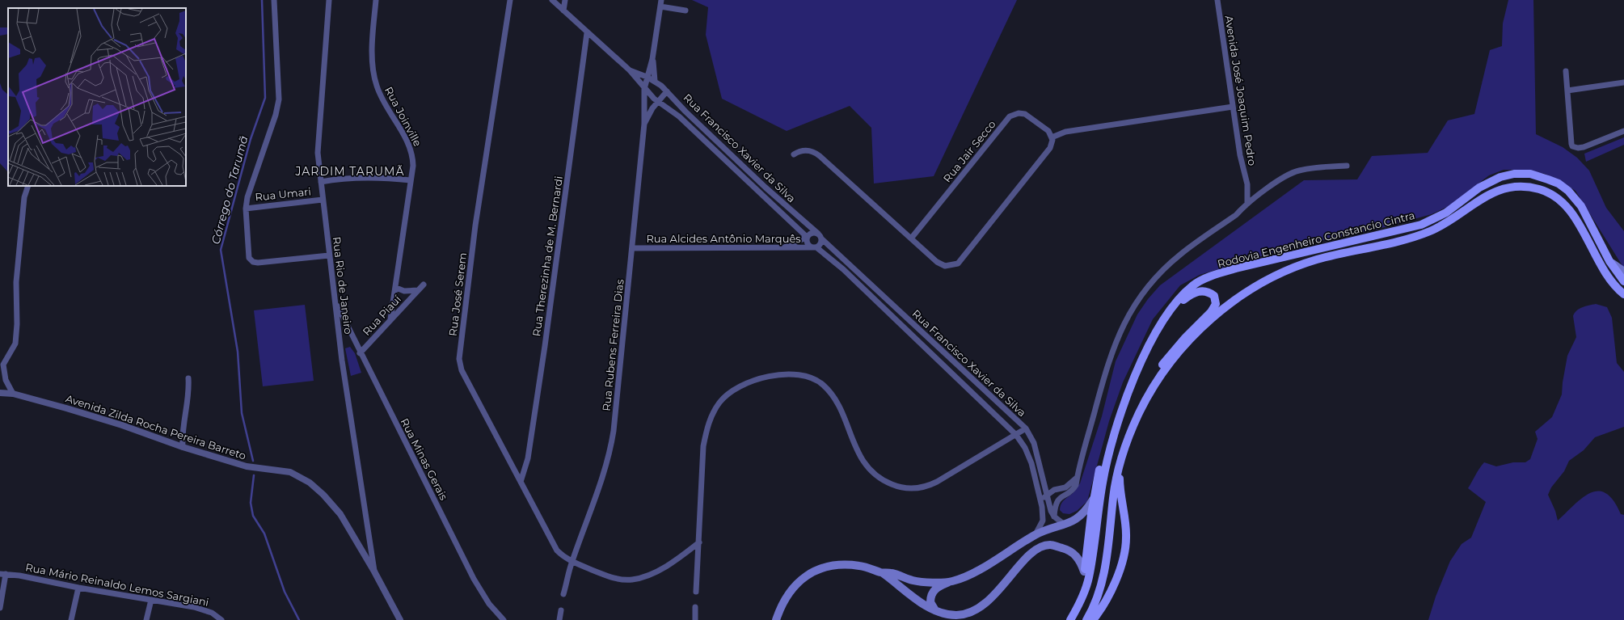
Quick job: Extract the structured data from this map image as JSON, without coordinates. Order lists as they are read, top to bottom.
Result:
{
  "streets": {
    "main road": ["Rodovia Engenheiro Constancio Cintra"],
    "street": [
      "Avenida José Joaquim Pedro",
      "Rua Joinville",
      "Rua Francisco Xavier da Silva",
      "Rua Jair Secco",
      "Rua Umari",
      "Rua Alcides Antônio Marquês",
      "Rua Therezinha de M. Bernardi",
      "Rua Rio de Janeiro",
      "Rua José Serem",
      "Rua Piauí",
      "Rua Rubens Ferreira Dias",
      "Avenida Zilda Rocha Pereira Barreto",
      "Rua Minas Gerais",
      "Rua Mário Reinaldo Lemos Sargiani"
    ]
  },
  "crossings": [
    ["Rua Joinville", "Rua Piauí"],
    ["Rua Francisco Xavier da Silva", "Rua Alcides Antônio Marquês"],
    ["Rua Francisco Xavier da Silva", "Rua Rubens Ferreira Dias"],
    ["Rua Umari", "Rua Rio de Janeiro"],
    ["Rua Alcides Antônio Marquês", "Rua Rubens Ferreira Dias"],
    ["Rua Therezinha de M. Bernardi", "Rua José Serem"],
    ["Rua Rio de Janeiro", "Avenida Zilda Rocha Pereira Barreto"],
    ["Rua Rio de Janeiro", "Rua Minas Gerais"],
    ["Rua José Serem", "Rua Rubens Ferreira Dias"],
    ["Rua Piauí", "Rua Minas Gerais"]
  ],
  "districts": ["JARDIM TARUMÃ"],
  "water": ["Córrego do Tarumã"]
}
